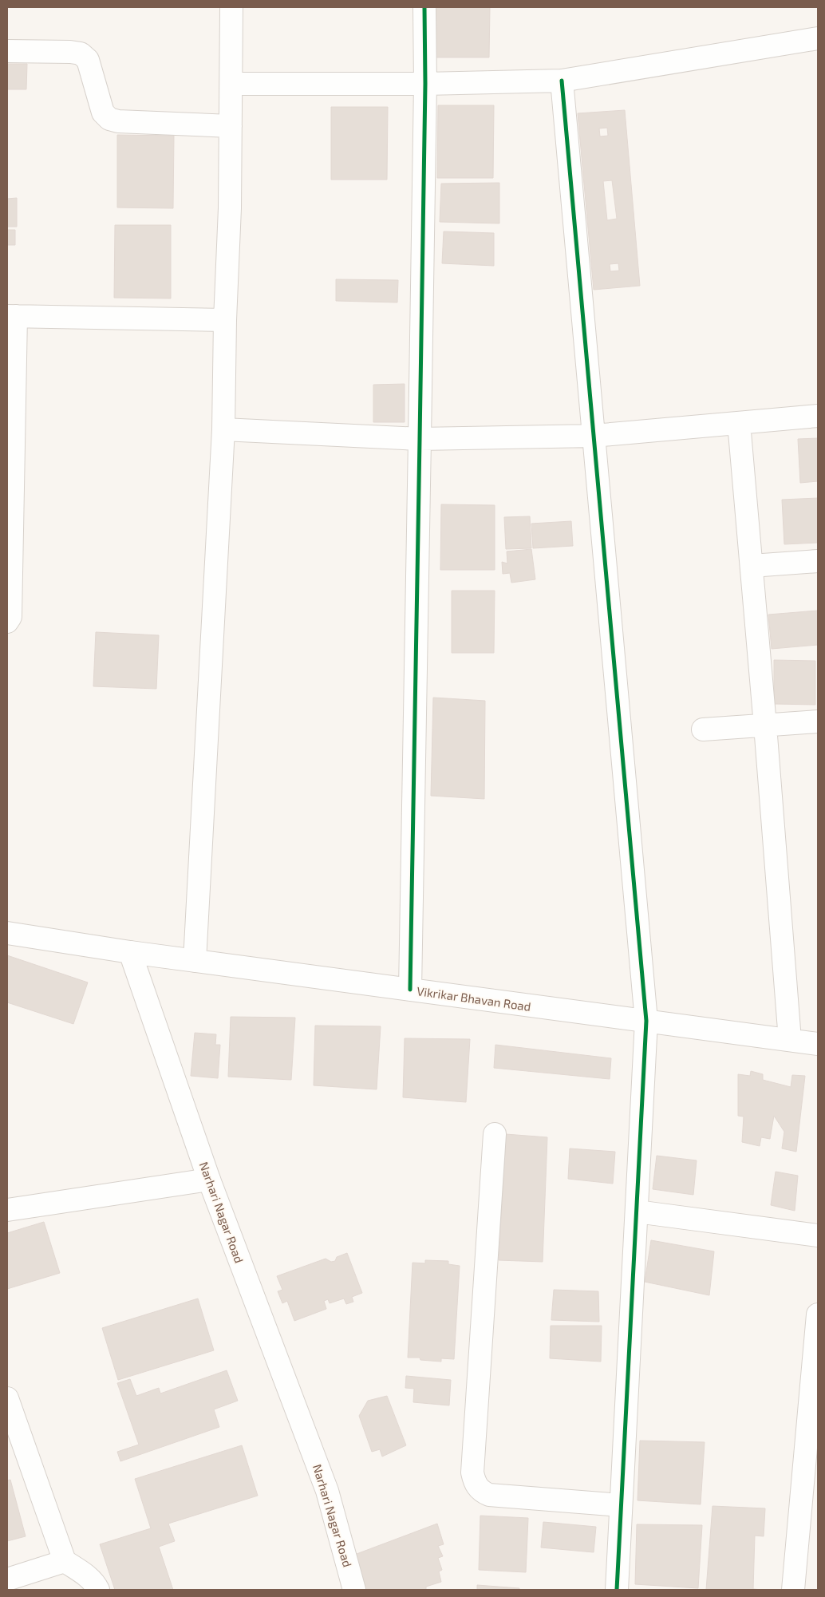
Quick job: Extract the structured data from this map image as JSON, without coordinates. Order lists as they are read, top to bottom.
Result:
{
  "streets": {
    "street": ["Vikrikar Bhavan Road", "Narhari Nagar Road"]
  },
  "crossings": [
    ["Vikrikar Bhavan Road", "Narhari Nagar Road"]
  ]
}
